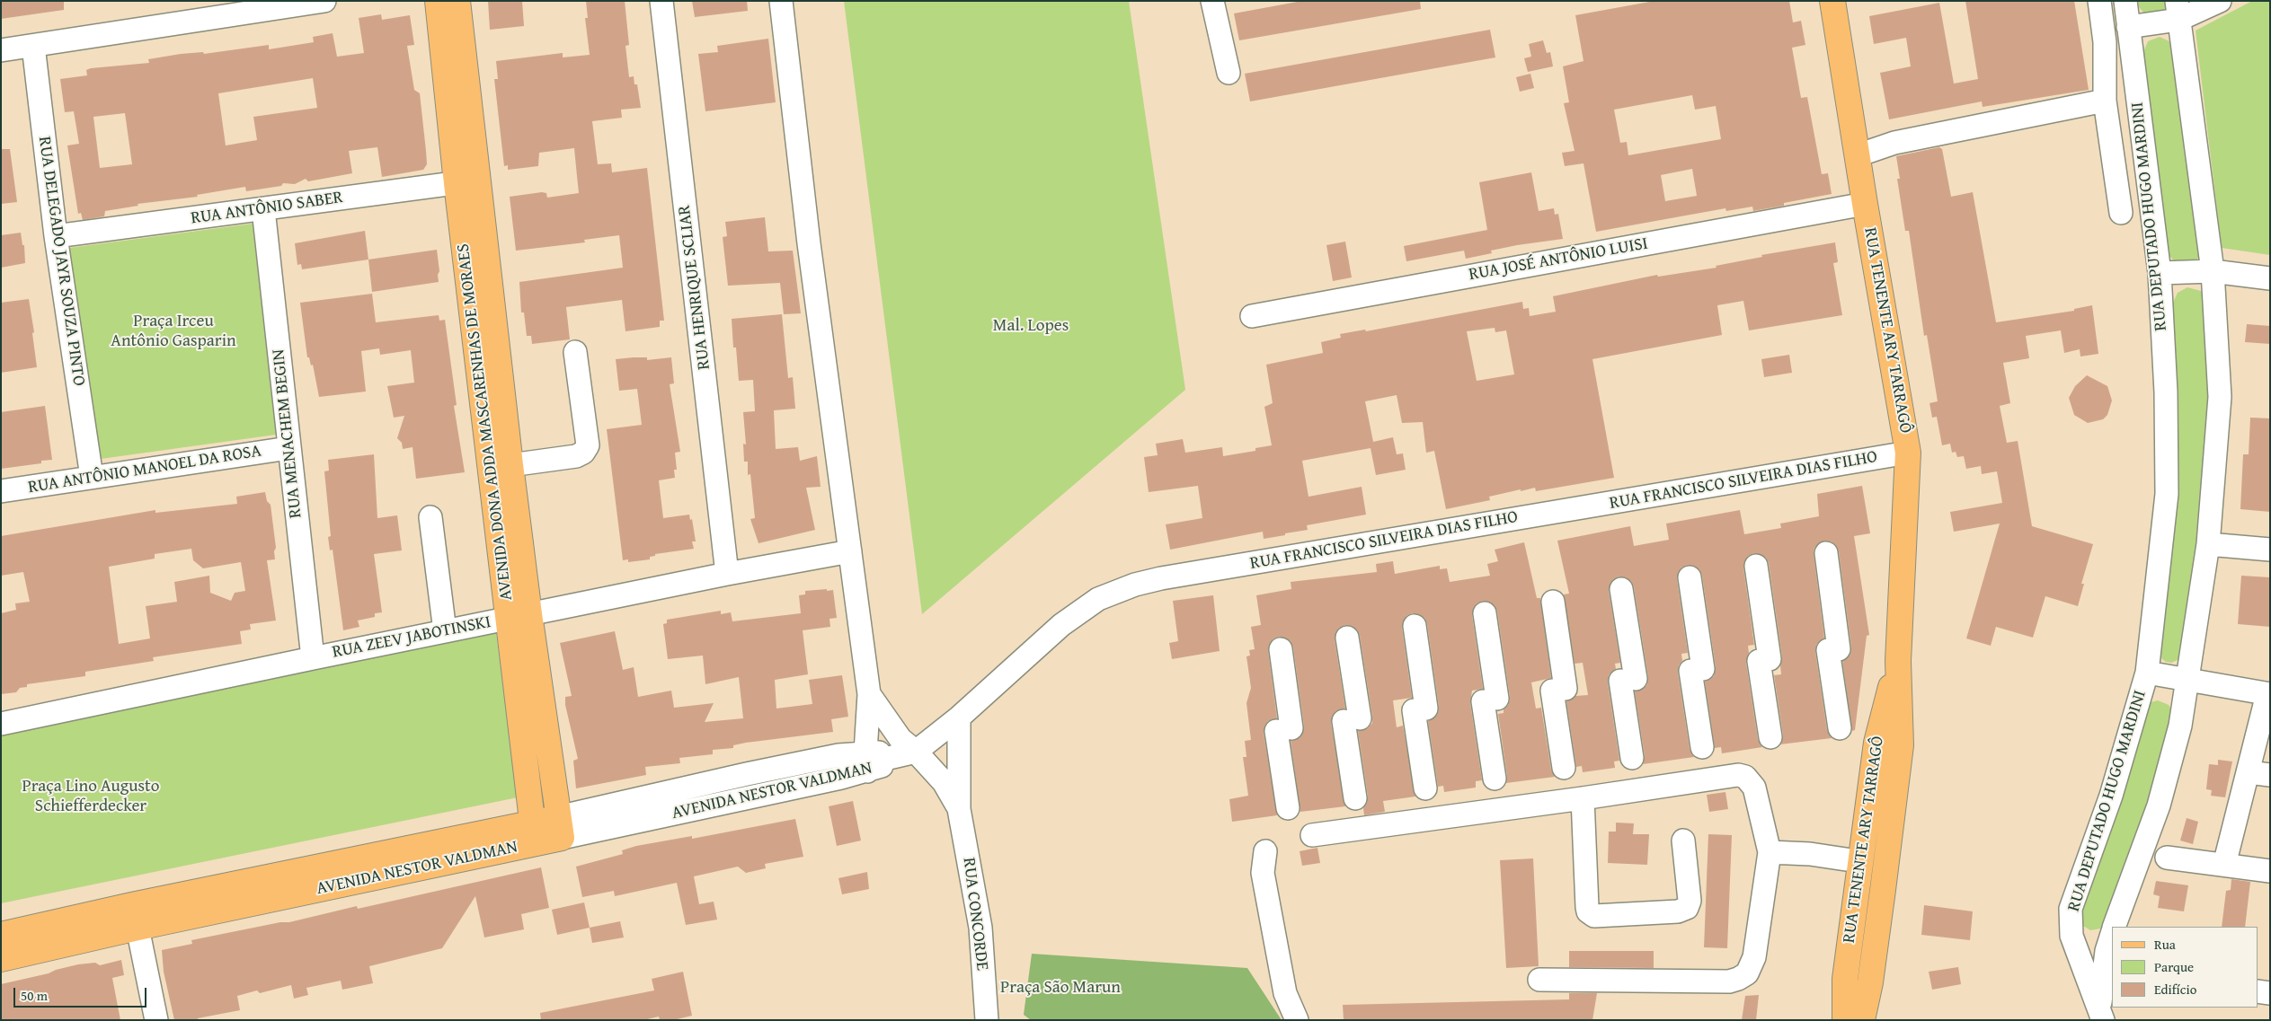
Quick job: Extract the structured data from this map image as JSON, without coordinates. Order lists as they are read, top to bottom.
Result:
{
  "streets": {
    "main road": ["RUA TENENTE ARY TARRAGÔ", "AVENIDA DONA ADDA MASCARENHAS DE MORAES", "AVENIDA NESTOR VALDMAN"],
    "street": [
      "RUA ANTÔNIO SABER",
      "RUA DEPUTADO HUGO MARDINI",
      "RUA JOSÉ ANTÔNIO LUISI",
      "RUA DELEGADO JAYR SOUZA PINTO",
      "RUA HENRIQUE SCLIAR",
      "RUA MENACHEM BEGIN",
      "RUA ANTÔNIO MANOEL DA ROSA",
      "RUA FRANCISCO SILVEIRA DIAS FILHO",
      "RUA ZEEV JABOTINSKI",
      "RUA CONCORDE"
    ]
  },
  "crossings": [
    ["RUA ANTÔNIO SABER", "RUA DELEGADO JAYR SOUZA PINTO"],
    ["RUA ANTÔNIO SABER", "AVENIDA DONA ADDA MASCARENHAS DE MORAES"],
    ["RUA ANTÔNIO SABER", "RUA MENACHEM BEGIN"],
    ["RUA JOSÉ ANTÔNIO LUISI", "RUA TENENTE ARY TARRAGÔ"],
    ["RUA DELEGADO JAYR SOUZA PINTO", "RUA ANTÔNIO MANOEL DA ROSA"],
    ["RUA HENRIQUE SCLIAR", "RUA ZEEV JABOTINSKI"],
    ["RUA TENENTE ARY TARRAGÔ", "RUA FRANCISCO SILVEIRA DIAS FILHO"],
    ["AVENIDA DONA ADDA MASCARENHAS DE MORAES", "RUA ZEEV JABOTINSKI"],
    ["AVENIDA DONA ADDA MASCARENHAS DE MORAES", "AVENIDA NESTOR VALDMAN"],
    ["RUA MENACHEM BEGIN", "RUA ANTÔNIO MANOEL DA ROSA"],
    ["RUA MENACHEM BEGIN", "RUA ZEEV JABOTINSKI"],
    ["RUA FRANCISCO SILVEIRA DIAS FILHO", "AVENIDA NESTOR VALDMAN"],
    ["RUA FRANCISCO SILVEIRA DIAS FILHO", "RUA CONCORDE"],
    ["AVENIDA NESTOR VALDMAN", "RUA CONCORDE"]
  ],
  "parks": [
    "Praça Irceu Antônio Gasparin",
    "Mal. Lopes",
    "Praça Lino Augusto Schiefferdecker",
    "Praça São Marun"
  ],
  "legend": ["Rua", "Parque", "Edifício"],
  "scale_bar": "50 m"
}
